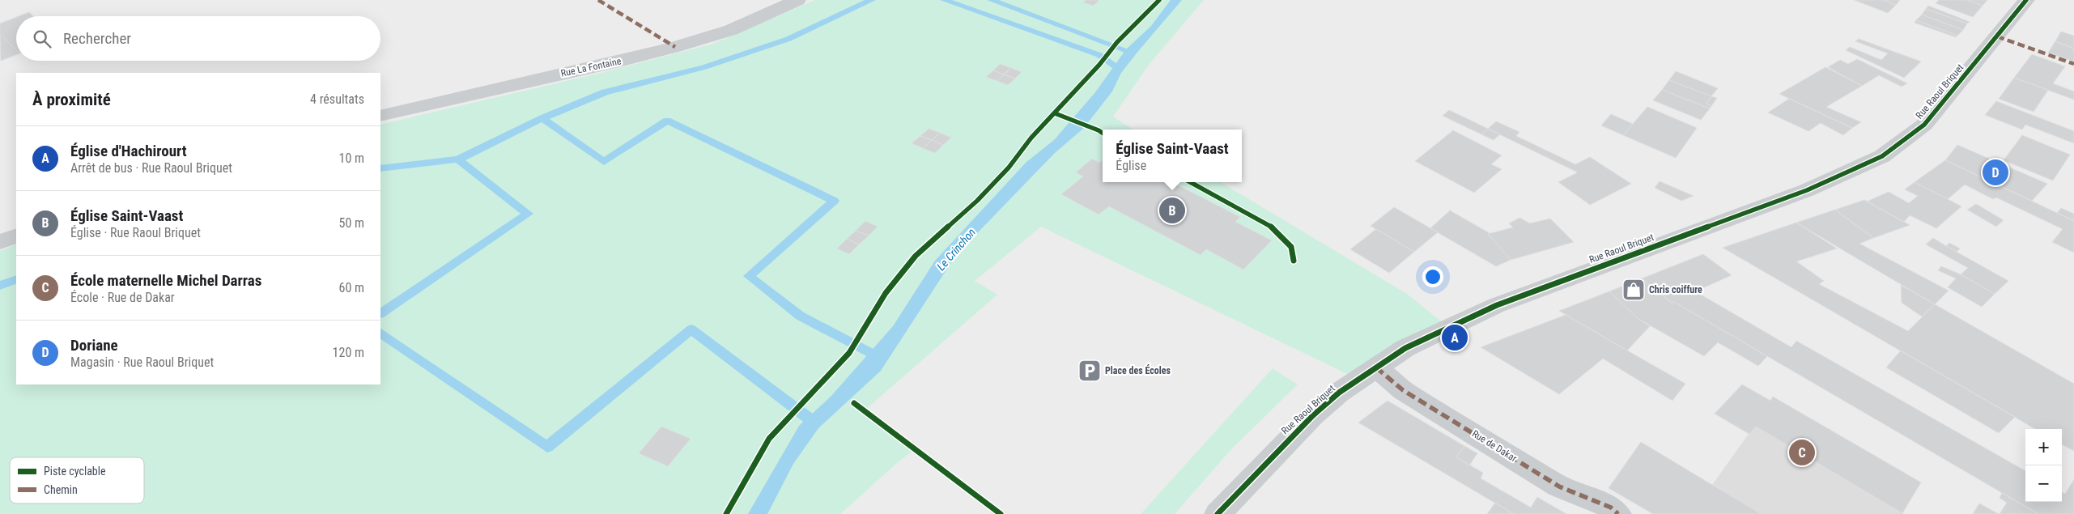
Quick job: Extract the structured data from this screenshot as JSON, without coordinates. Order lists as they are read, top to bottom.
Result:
{
  "streets": {
    "street": ["Rue La Fontaine", "Rue Raoul Briquet", "Rue de Dakar"]
  },
  "crossings": [
    ["Rue Raoul Briquet", "Rue de Dakar"]
  ],
  "water": ["Le Crinchon"],
  "places": {
    "shop": ["Chris coiffure"],
    "parking": ["Place des Écoles"]
  },
  "legend": ["Piste cyclable", "Chemin"],
  "page": {
    "search": "Rechercher",
    "heading": ["À proximité", "4 résultats"],
    "list": [
      {
        "mark": "A",
        "name": "Église d'Hachirourt",
        "note": "Arrêt de bus · Rue Raoul Briquet",
        "value": "10 m"
      },
      {
        "mark": "B",
        "name": "Église Saint-Vaast",
        "note": "Église · Rue Raoul Briquet",
        "value": "50 m"
      },
      {
        "mark": "C",
        "name": "École maternelle Michel Darras",
        "note": "École · Rue de Dakar",
        "value": "60 m"
      },
      {
        "mark": "D",
        "name": "Doriane",
        "note": "Magasin · Rue Raoul Briquet",
        "value": "120 m"
      }
    ],
    "popup": ["Église Saint-Vaast", "Église"],
    "pins": [
      "D",
      "B",
      "A",
      "C"
    ],
    "map_buttons": ["+", "−"]
  }
}
